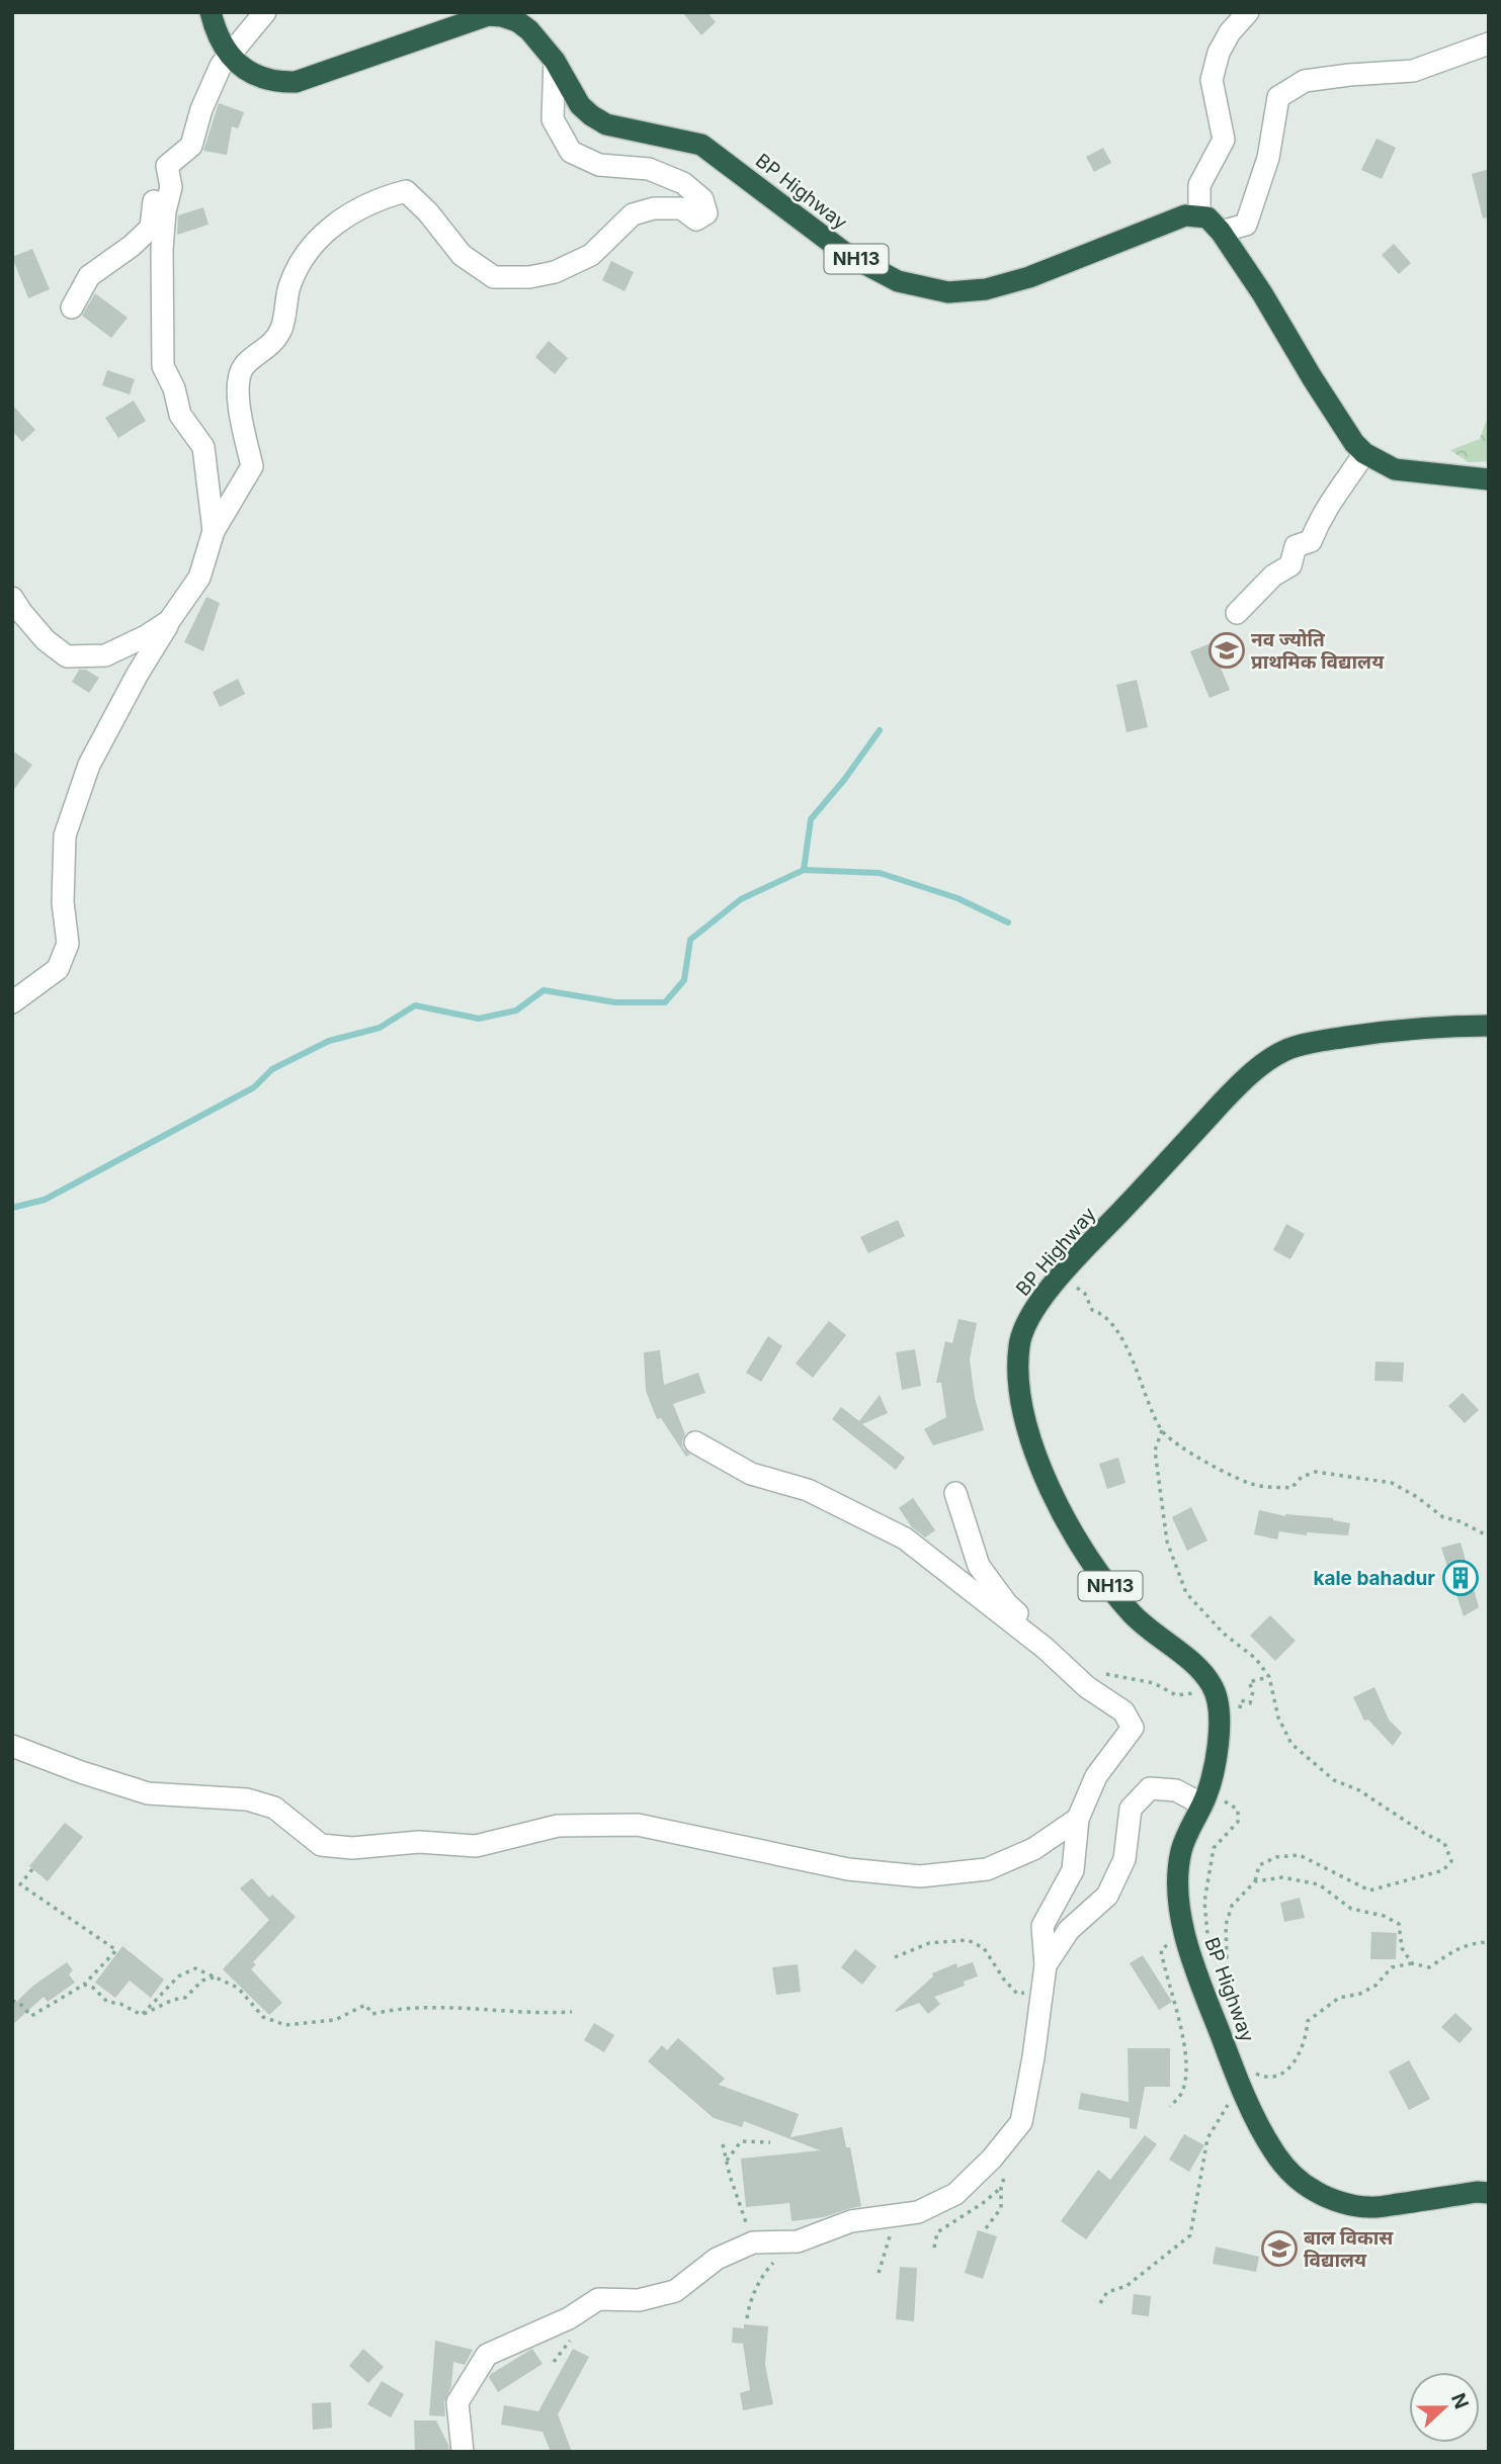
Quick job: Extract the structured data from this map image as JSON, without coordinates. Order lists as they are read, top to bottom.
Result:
{
  "streets": {
    "highway": ["BP Highway", "NH13"]
  },
  "places": {
    "school or university": ["नव ज्योति प्राथमिक विद्यालय", "बाल विकास विद्यालय"],
    "building": ["kale bahadur"]
  },
  "north": "right"
}
